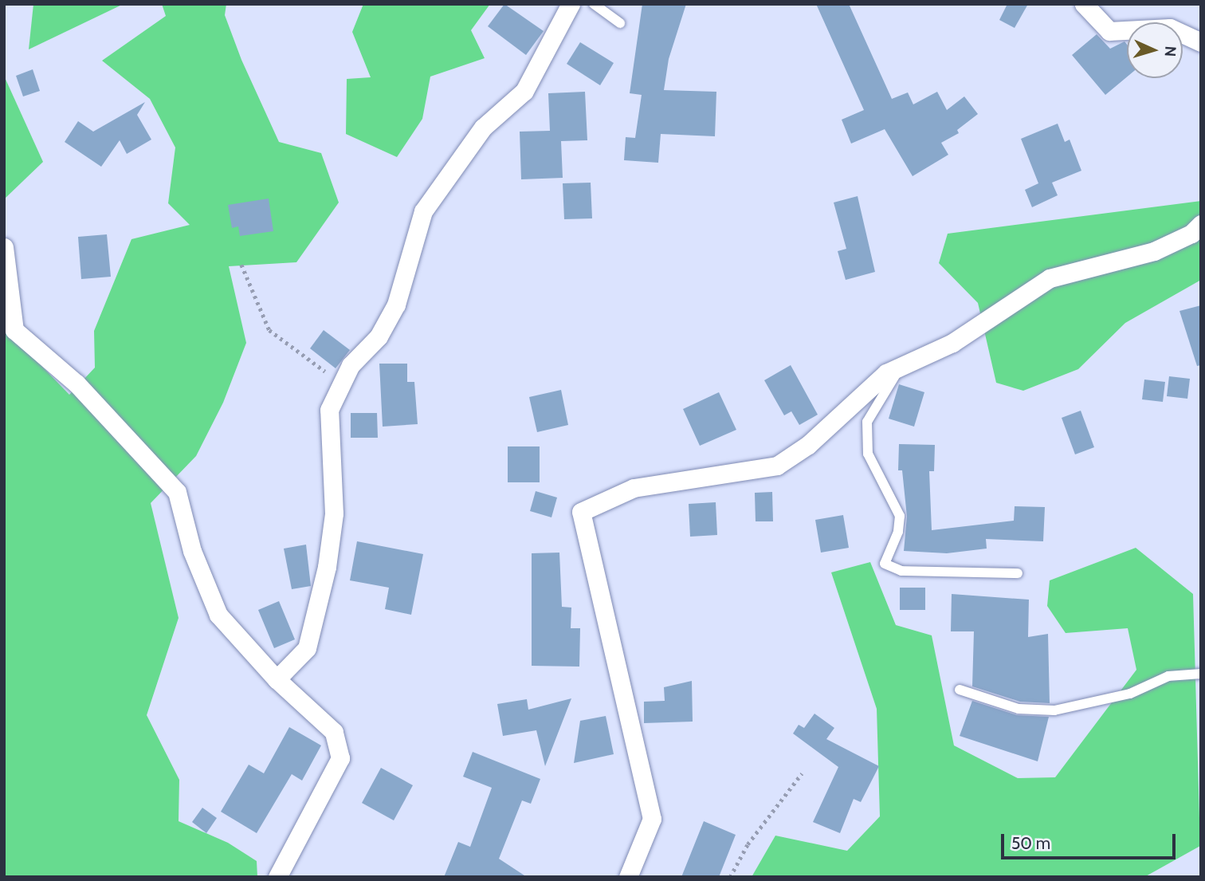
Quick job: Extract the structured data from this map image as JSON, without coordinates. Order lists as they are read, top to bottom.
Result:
{
  "scale_bar": "50 m",
  "north": "right"
}
